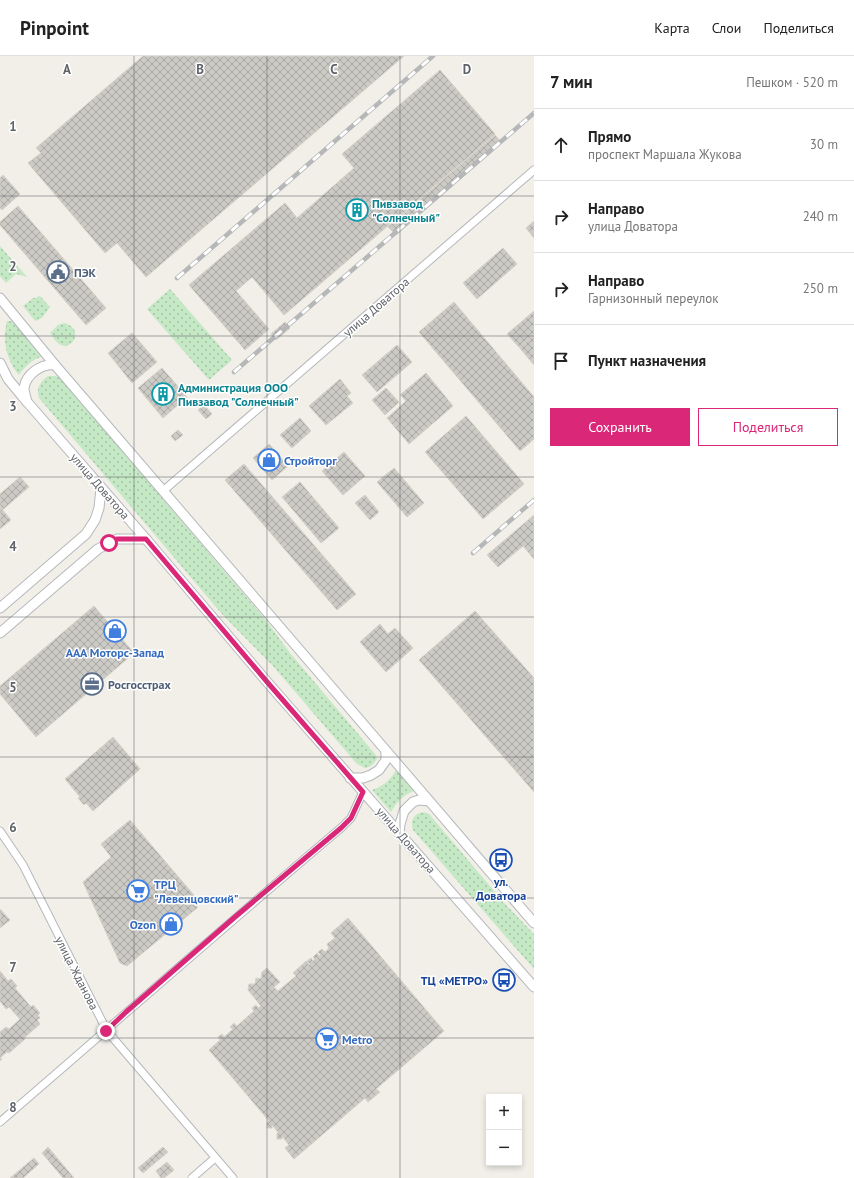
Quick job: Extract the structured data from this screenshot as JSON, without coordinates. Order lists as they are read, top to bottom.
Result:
{
  "streets": {
    "street": ["улица Доватора", "улица Жданова"]
  },
  "places": {
    "building": ["Пивзавод \"Солнечный\"", "Администрация ООО Пивзавод \"Солнечный\""],
    "public building": ["ПЭК"],
    "shop": ["Стройторг", "ААА Моторс-Запад", "Ozon"],
    "office": ["Росгосстрах"],
    "bus stop": ["ул. Доватора", "ТЦ «МЕТРО»"],
    "supermarket": ["ТРЦ \"Левенцовский\"", "Metro"]
  },
  "page": {
    "header": "Pinpoint",
    "nav": ["Карта", "Слои", "Поделиться"],
    "heading": ["7 мин", "Пешком · 520 m"],
    "list": [
      ["Прямо", "проспект Маршала Жукова", "30 m"],
      ["Направо", "улица Доватора", "240 m"],
      ["Направо", "Гарнизонный переулок", "250 m"],
      "Пункт назначения"
    ],
    "buttons": ["Сохранить", "Поделиться"],
    "map_buttons": ["+", "−"]
  },
  "grid": {
    "columns": [
      "A",
      "B",
      "C",
      "D"
    ],
    "rows": [
      "1",
      "2",
      "3",
      "4",
      "5",
      "6",
      "7",
      "8"
    ]
  }
}
